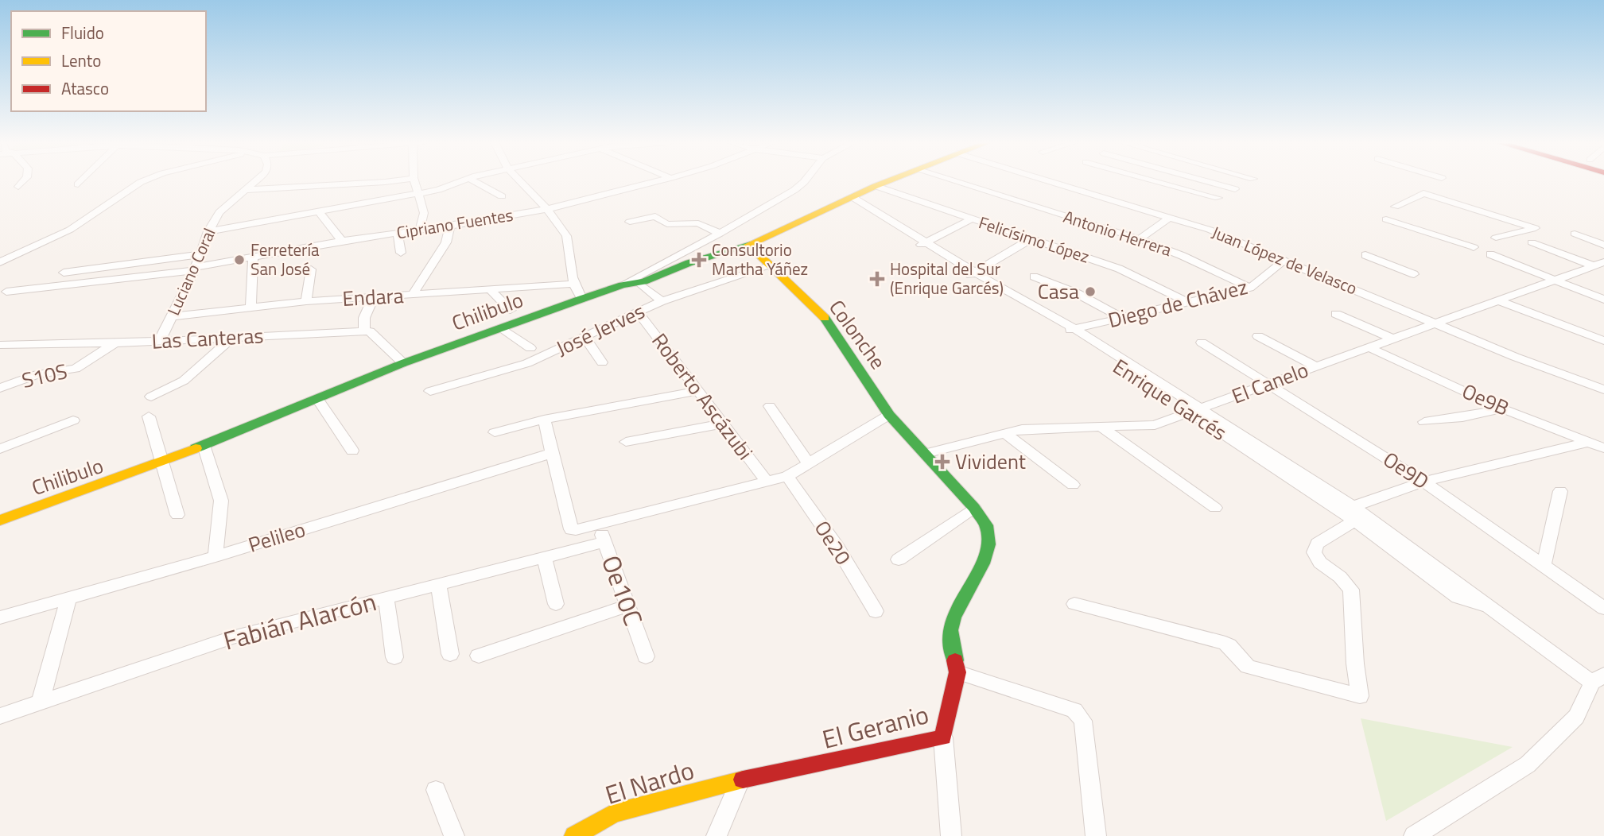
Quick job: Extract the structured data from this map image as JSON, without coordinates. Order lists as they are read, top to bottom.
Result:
{
  "streets": {
    "street": [
      "Cipriano Fuentes",
      "Antonio Herrera",
      "Felicísimo López",
      "Juan López de Velasco",
      "Luciano Coral",
      "Endara",
      "Diego de Chávez",
      "Chilibulo",
      "José Jerves",
      "Colonche",
      "Las Canteras",
      "S10S",
      "El Canelo",
      "Roberto Ascázubi",
      "Enrique Garcés",
      "Oe9B",
      "Oe9D",
      "Pelileo",
      "Oe20",
      "Oe10C",
      "Fabián Alarcón",
      "El Geranio",
      "El Nardo"
    ]
  },
  "crossings": [
    ["Cipriano Fuentes", "Luciano Coral"],
    ["Antonio Herrera", "Diego de Chávez"],
    ["Felicísimo López", "Diego de Chávez"],
    ["Felicísimo López", "Chilibulo"],
    ["Juan López de Velasco", "Diego de Chávez"],
    ["Juan López de Velasco", "El Canelo"],
    ["Luciano Coral", "Endara"],
    ["Luciano Coral", "Las Canteras"],
    ["Diego de Chávez", "Enrique Garcés"],
    ["Chilibulo", "Colonche"],
    ["Chilibulo", "Enrique Garcés"],
    ["José Jerves", "Colonche"],
    ["José Jerves", "Roberto Ascázubi"],
    ["Colonche", "El Canelo"],
    ["Colonche", "El Geranio"],
    ["Las Canteras", "S10S"],
    ["El Canelo", "Enrique Garcés"],
    ["El Canelo", "Oe9B"],
    ["El Canelo", "Oe9D"],
    ["El Canelo", "El Geranio"],
    ["Oe10C", "Fabián Alarcón"],
    ["El Geranio", "El Nardo"]
  ],
  "places": {
    "other": ["Ferretería San José", "Casa"],
    "health": ["Consultorio Martha Yáñez", "Hospital del Sur (Enrique Garcés)", "Vivident"]
  },
  "legend": ["Fluido", "Lento", "Atasco"]
}
